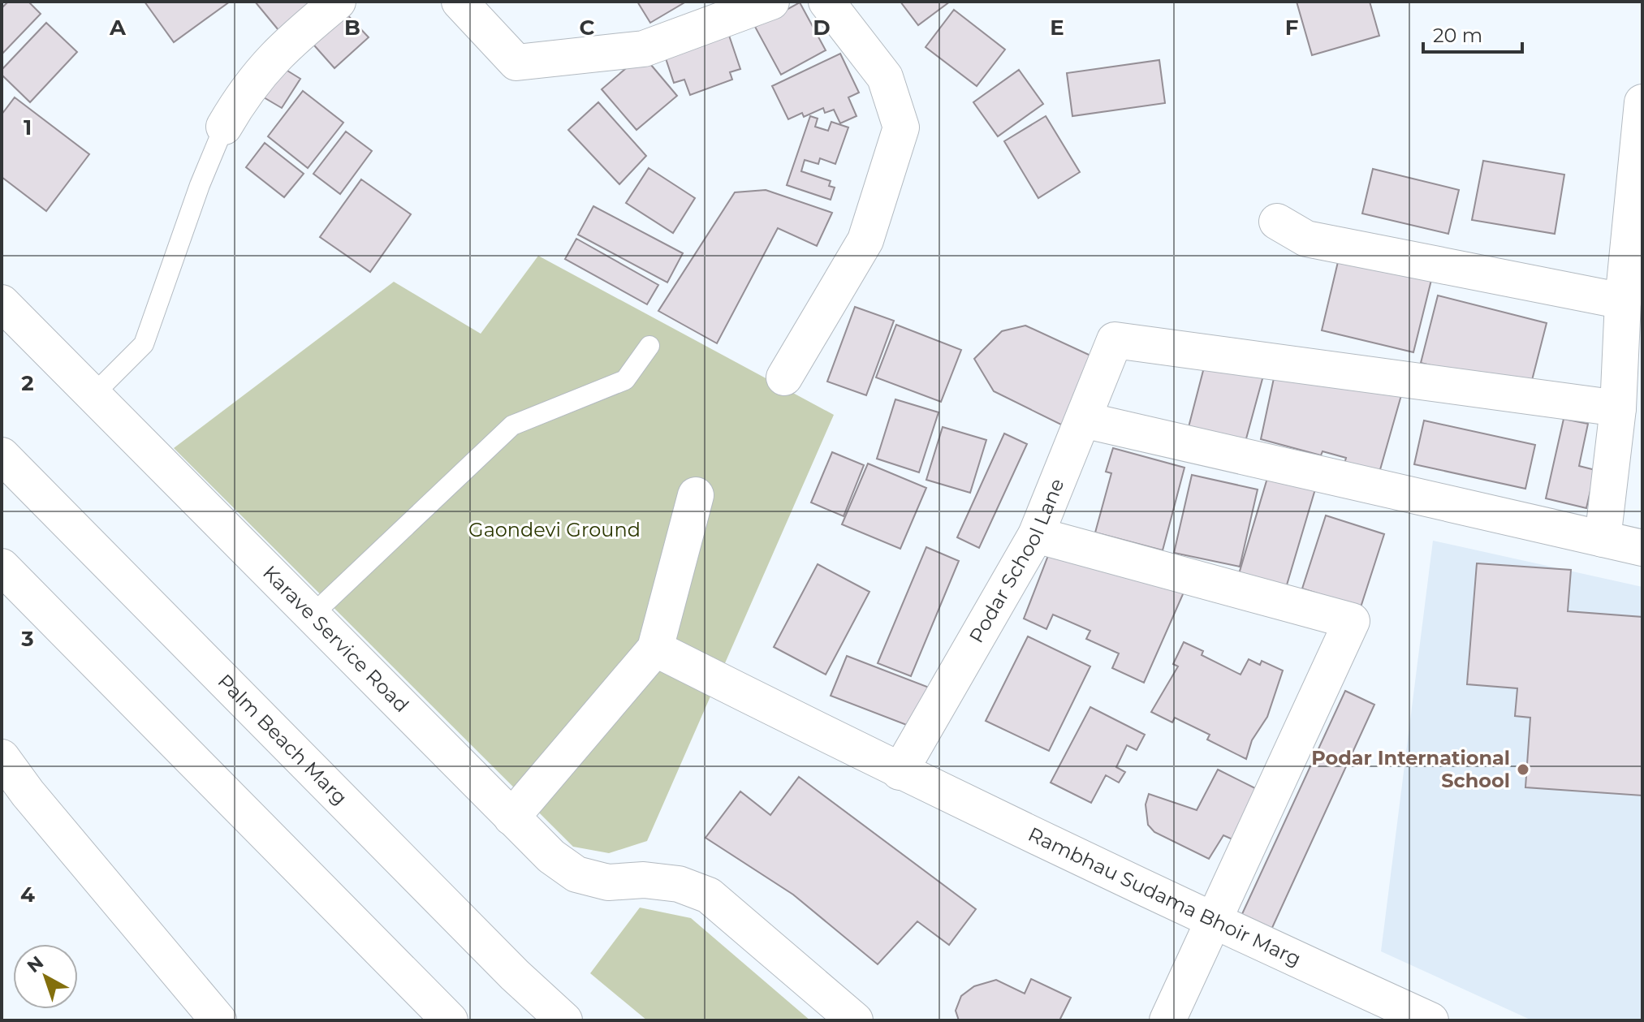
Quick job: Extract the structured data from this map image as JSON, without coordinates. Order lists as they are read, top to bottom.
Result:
{
  "streets": {
    "street": [
      "Podar School Lane",
      "Karave Service Road",
      "Palm Beach Marg",
      "Rambhau Sudama Bhoir Marg"
    ]
  },
  "crossings": [
    ["Podar School Lane", "Rambhau Sudama Bhoir Marg"]
  ],
  "parks": ["Gaondevi Ground"],
  "places": ["Podar International School"],
  "scale_bar": "20 m",
  "north": "top left",
  "grid": {
    "columns": [
      "A",
      "B",
      "C",
      "D",
      "E",
      "F"
    ],
    "rows": [
      "1",
      "2",
      "3",
      "4"
    ]
  }
}
